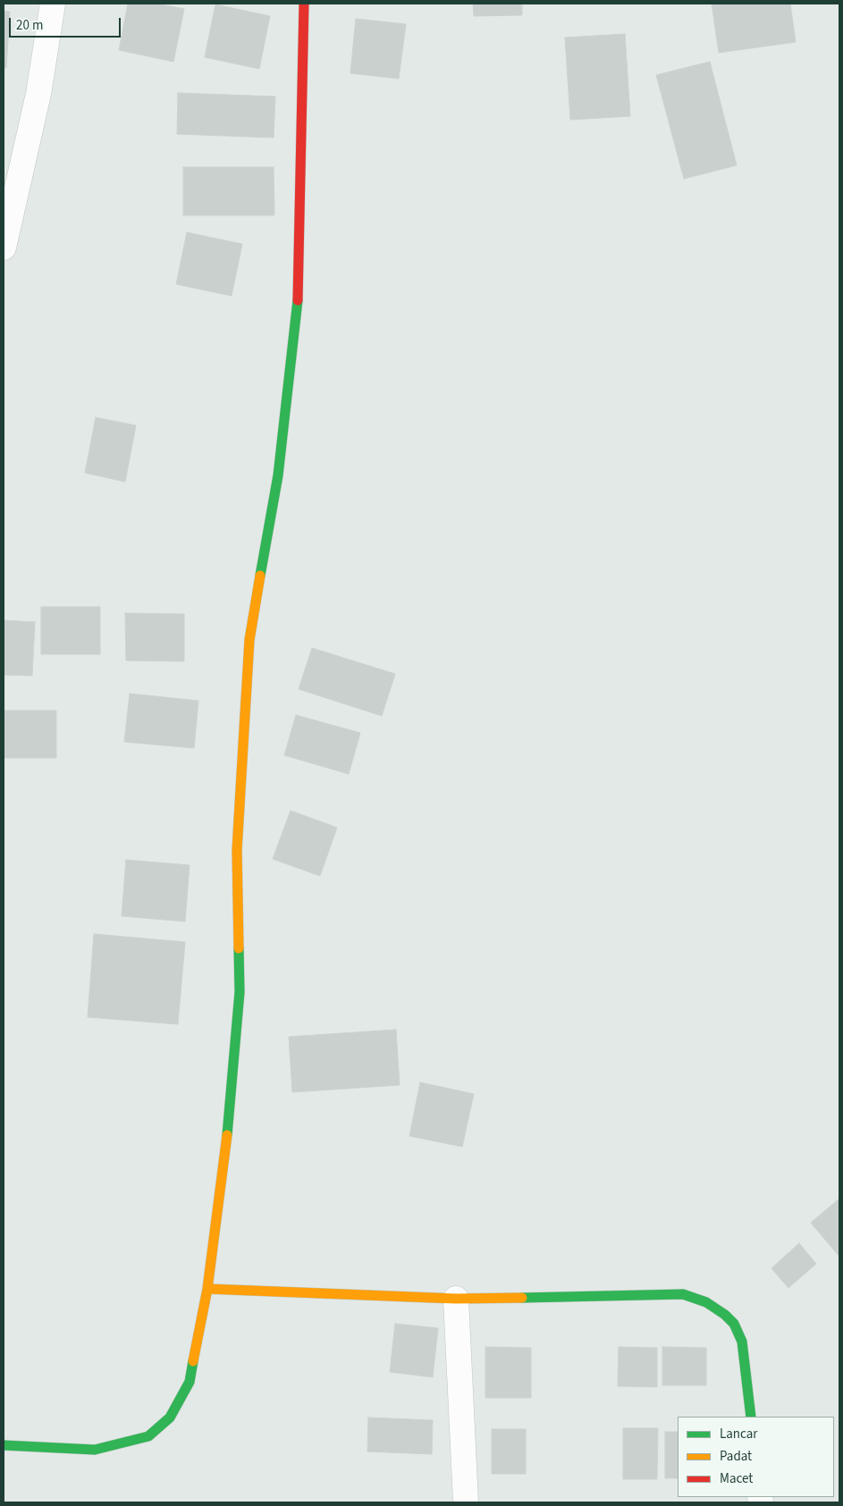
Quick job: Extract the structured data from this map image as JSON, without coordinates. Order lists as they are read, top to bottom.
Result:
{
  "legend": ["Lancar", "Padat", "Macet"],
  "scale_bar": "20 m"
}
